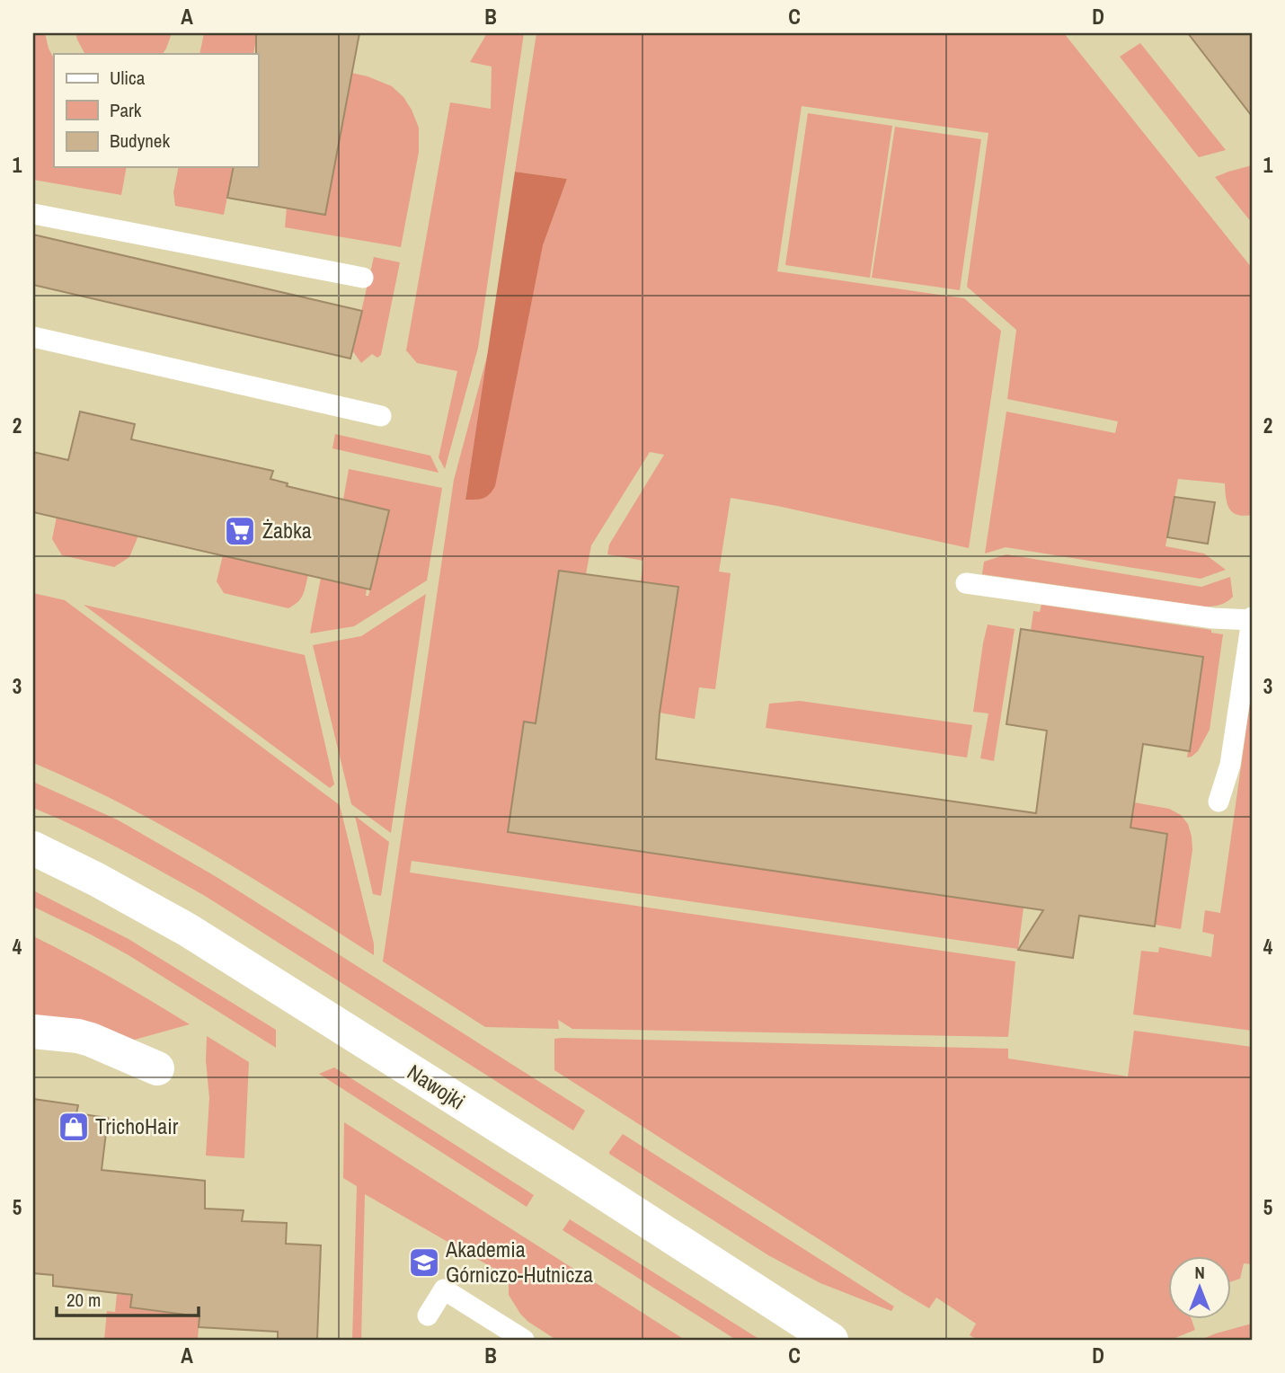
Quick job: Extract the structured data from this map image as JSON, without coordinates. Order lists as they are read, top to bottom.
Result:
{
  "streets": {
    "main road": ["Nawojki"]
  },
  "places": {
    "supermarket": ["Żabka"],
    "shop": ["TrichoHair"],
    "school or university": ["Akademia Górniczo-Hutnicza"]
  },
  "legend": ["Ulica", "Park", "Budynek"],
  "scale_bar": "20 m",
  "north": "top",
  "grid": {
    "columns": [
      "A",
      "B",
      "C",
      "D"
    ],
    "rows": [
      "1",
      "2",
      "3",
      "4",
      "5"
    ]
  }
}
